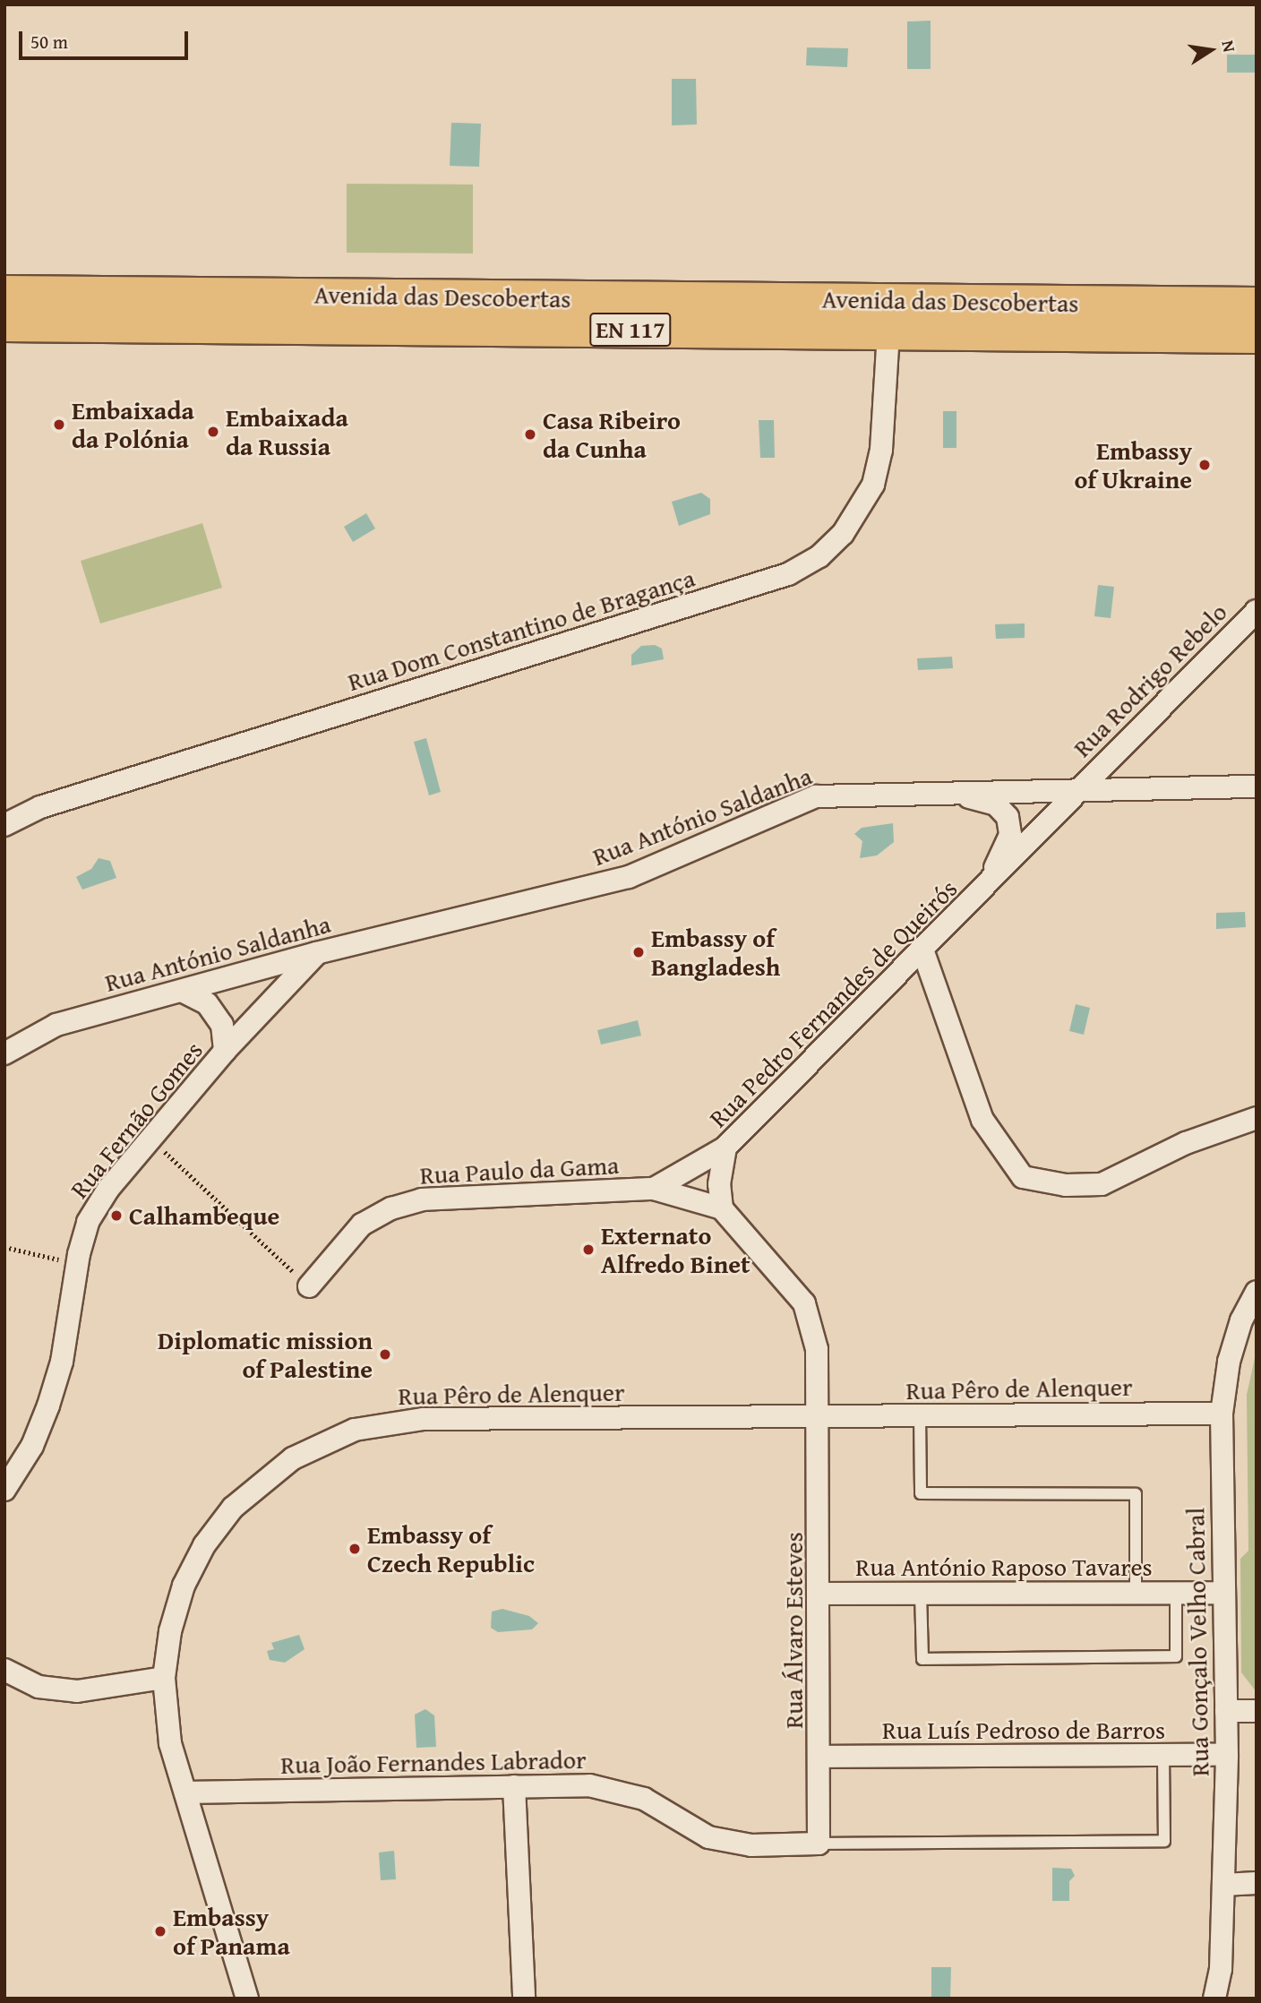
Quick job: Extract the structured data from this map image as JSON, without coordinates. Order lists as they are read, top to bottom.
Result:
{
  "streets": {
    "main road": ["Avenida das Descobertas", "EN 117"],
    "street": [
      "Rua Dom Constantino de Bragança",
      "Rua Rodrigo Rebelo",
      "Rua António Saldanha",
      "Rua Pedro Fernandes de Queirós",
      "Rua Fernão Gomes",
      "Rua Paulo da Gama",
      "Rua Pêro de Alenquer",
      "Rua António Raposo Tavares",
      "Rua Álvaro Esteves",
      "Rua Gonçalo Velho Cabral",
      "Rua Luís Pedroso de Barros",
      "Rua João Fernandes Labrador"
    ]
  },
  "crossings": [
    ["Avenida das Descobertas", "Rua Dom Constantino de Bragança"],
    ["Rua Rodrigo Rebelo", "Rua António Saldanha"],
    ["Rua Rodrigo Rebelo", "Rua Pedro Fernandes de Queirós"],
    ["Rua António Saldanha", "Rua Pedro Fernandes de Queirós"],
    ["Rua António Saldanha", "Rua Fernão Gomes"],
    ["Rua Pedro Fernandes de Queirós", "Rua Paulo da Gama"],
    ["Rua Pêro de Alenquer", "Rua Álvaro Esteves"],
    ["Rua Pêro de Alenquer", "Rua Gonçalo Velho Cabral"],
    ["Rua Pêro de Alenquer", "Rua João Fernandes Labrador"],
    ["Rua António Raposo Tavares", "Rua Álvaro Esteves"],
    ["Rua António Raposo Tavares", "Rua Gonçalo Velho Cabral"],
    ["Rua Álvaro Esteves", "Rua Luís Pedroso de Barros"],
    ["Rua Álvaro Esteves", "Rua João Fernandes Labrador"],
    ["Rua Gonçalo Velho Cabral", "Rua Luís Pedroso de Barros"]
  ],
  "places": [
    "Embaixada da Polónia",
    "Embaixada da Russia",
    "Casa Ribeiro da Cunha",
    "Embassy of Ukraine",
    "Embassy of Bangladesh",
    "Calhambeque",
    "Externato Alfredo Binet",
    "Diplomatic mission of Palestine",
    "Embassy of Czech Republic",
    "Embassy of Panama"
  ],
  "scale_bar": "50 m",
  "north": "right"
}
